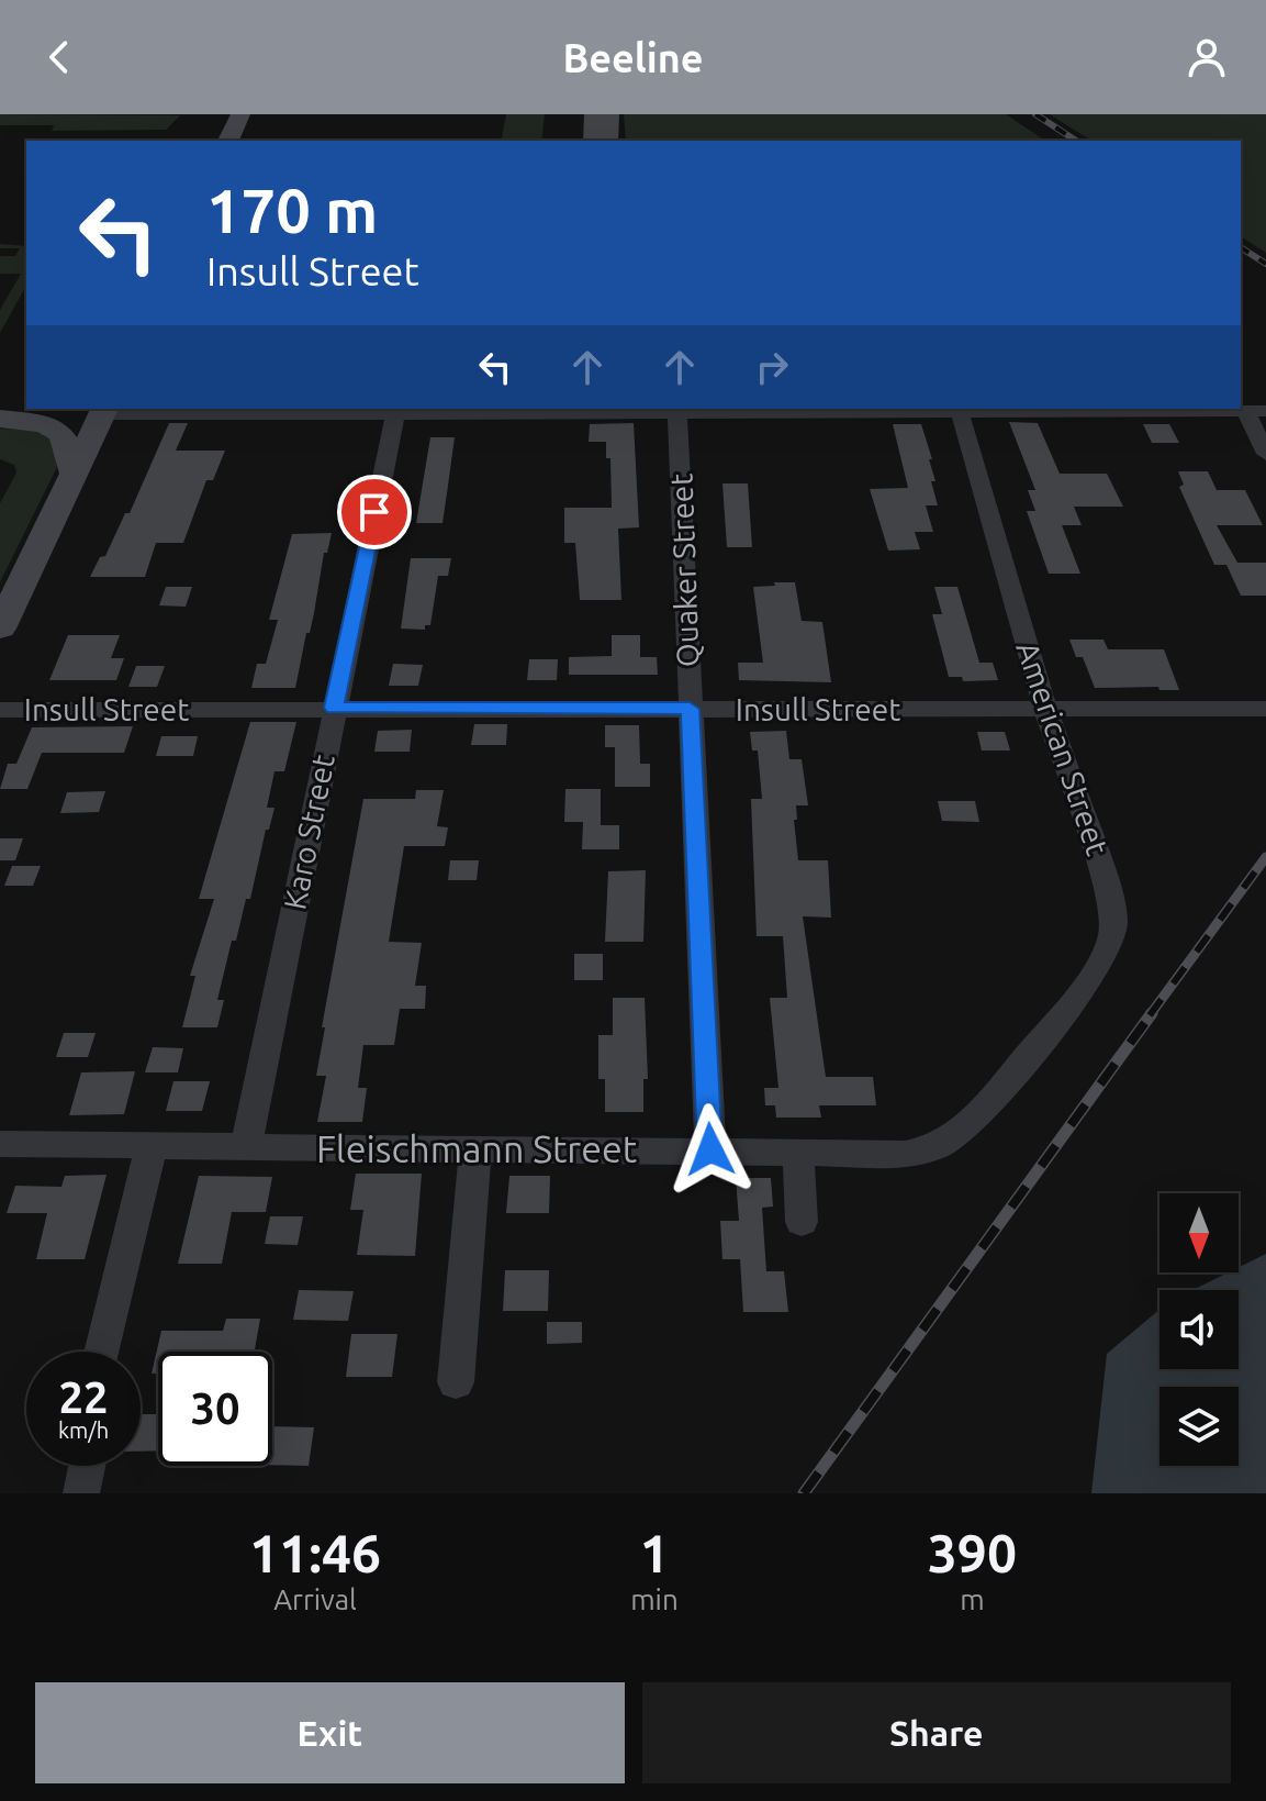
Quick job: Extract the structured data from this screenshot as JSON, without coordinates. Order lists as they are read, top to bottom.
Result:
{
  "streets": {
    "street": [
      "Quaker Street",
      "Insull Street",
      "American Street",
      "Karo Street",
      "Fleischmann Street"
    ]
  },
  "crossings": [
    ["Quaker Street", "Insull Street"],
    ["Quaker Street", "Fleischmann Street"],
    ["Insull Street", "American Street"],
    ["Insull Street", "Karo Street"],
    ["American Street", "Fleischmann Street"],
    ["Karo Street", "Fleischmann Street"]
  ],
  "north": "bottom",
  "page": {
    "header": "Beeline",
    "turn": ["170 m", "Insull Street"],
    "speed": "22 km/h",
    "limit": "30",
    "eta": [
      "11:46",
      "Arrival",
      "1",
      "min",
      "390",
      "m"
    ],
    "buttons": ["Exit", "Share"]
  }
}
